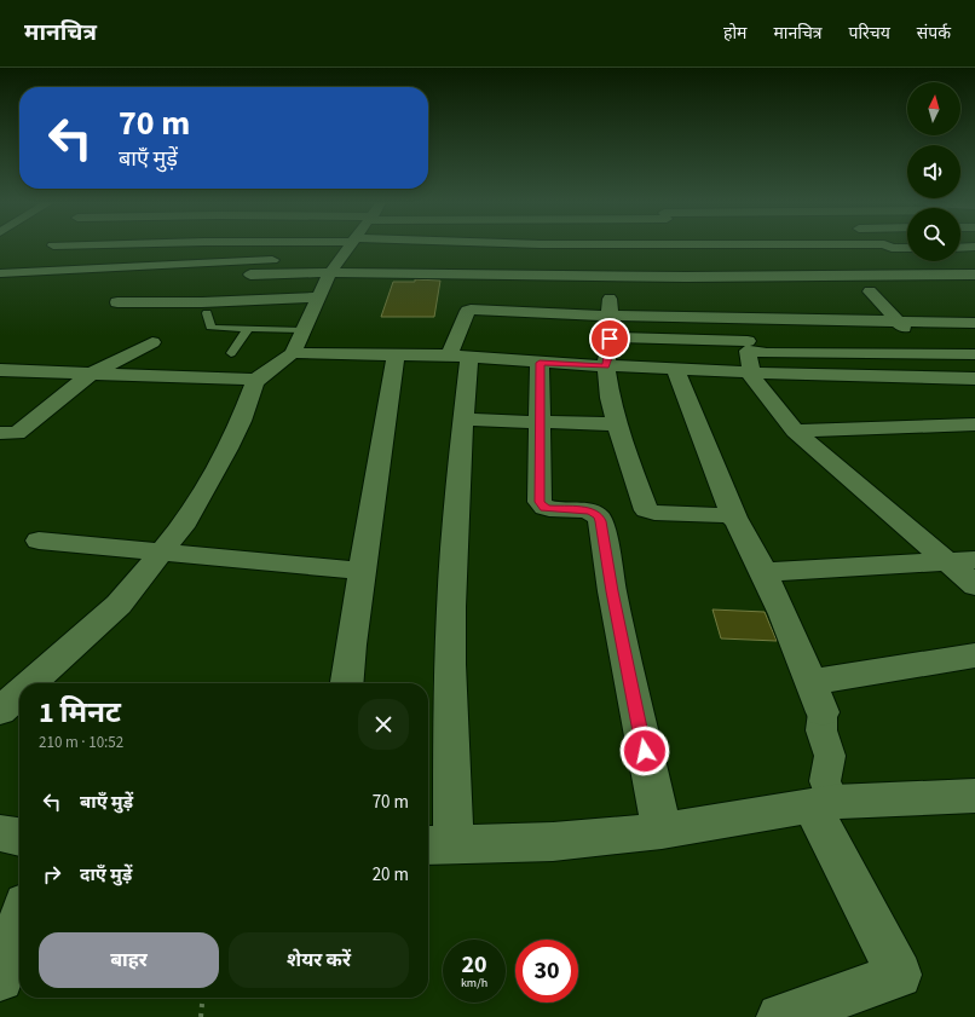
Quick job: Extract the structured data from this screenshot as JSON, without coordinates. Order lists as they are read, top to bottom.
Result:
{
  "north": "top",
  "page": {
    "header": "मानचित्र",
    "nav": [
      "होम",
      "मानचित्र",
      "परिचय",
      "संपर्क"
    ],
    "turn": ["70 m", "बाएँ मुड़ें"],
    "heading": ["1 मिनट", "210 m · 10:52"],
    "list": [
      {
        "name": "बाएँ मुड़ें",
        "value": "70 m"
      },
      {
        "name": "दाएँ मुड़ें",
        "value": "20 m"
      }
    ],
    "buttons": ["बाहर", "शेयर करें"],
    "speed": "20 km/h",
    "limit": "30"
  }
}
